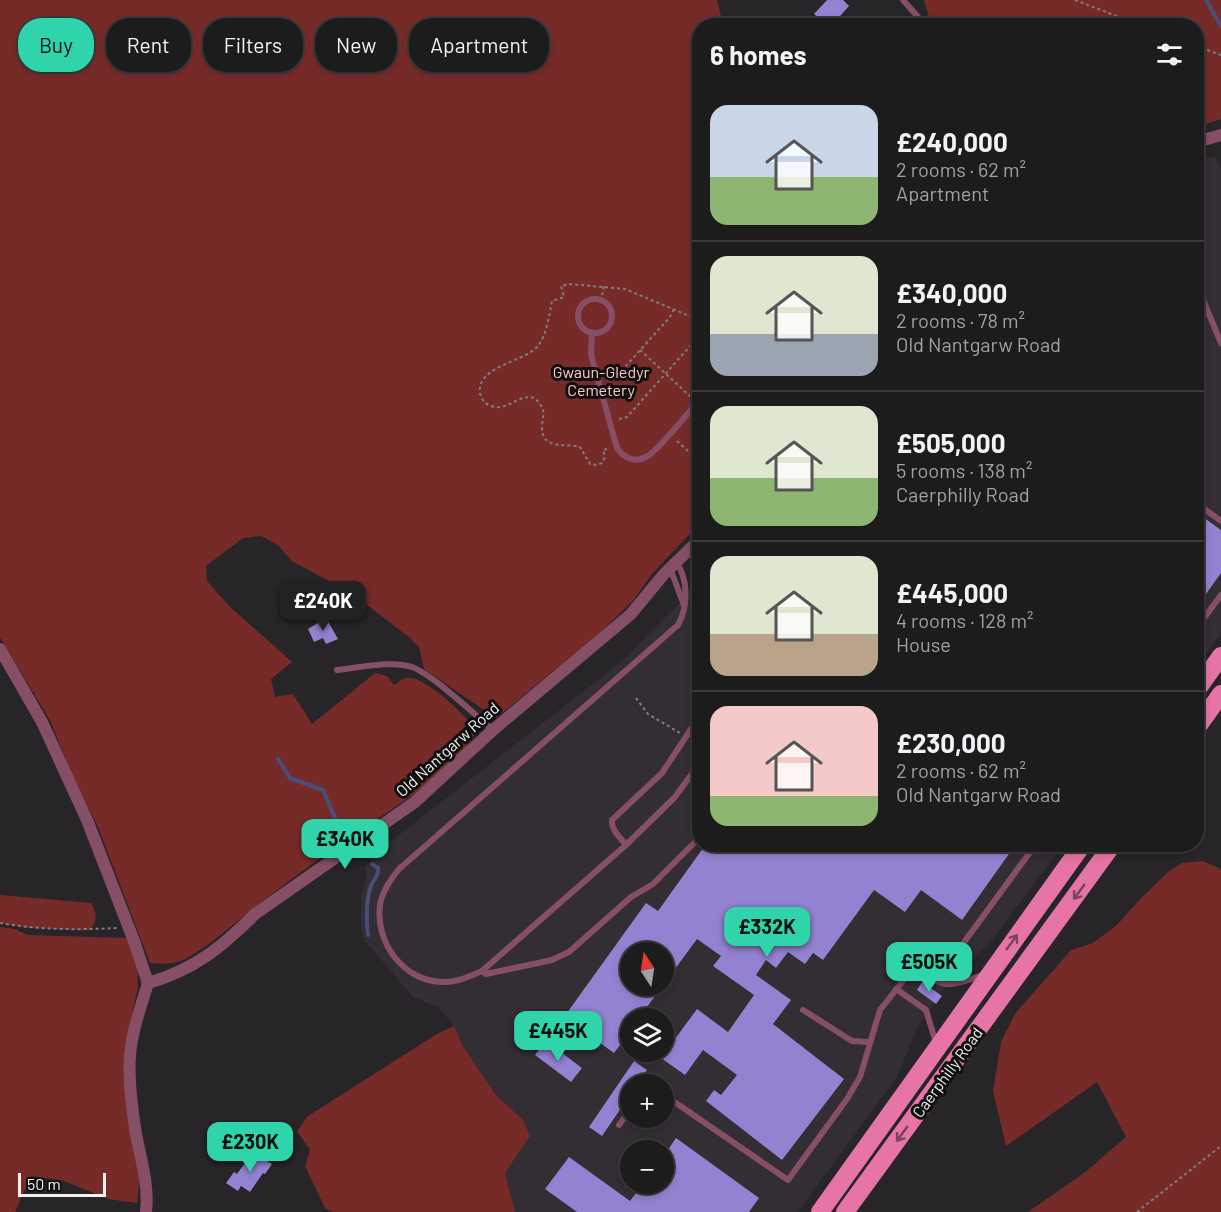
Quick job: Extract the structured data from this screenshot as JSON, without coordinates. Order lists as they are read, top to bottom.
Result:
{
  "streets": {
    "main road": ["Caerphilly Road"],
    "street": ["Old Nantgarw Road"]
  },
  "parks": ["Gwaun-Gledyr Cemetery"],
  "scale_bar": "50 m",
  "north": "top",
  "page": {
    "chip": [
      "Buy",
      "Rent",
      "Filters",
      "New",
      "Apartment"
    ],
    "heading": "6 homes",
    "list": [
      {
        "name": "£240,000",
        "note": "2 rooms · 62 m² · Apartment"
      },
      {
        "name": "£340,000",
        "note": "2 rooms · 78 m² · Old Nantgarw Road"
      },
      {
        "name": "£505,000",
        "note": "5 rooms · 138 m² · Caerphilly Road"
      },
      {
        "name": "£445,000",
        "note": "4 rooms · 128 m² · House"
      },
      {
        "name": "£230,000",
        "note": "2 rooms · 62 m² · Old Nantgarw Road"
      }
    ],
    "price": [
      "£240K",
      "£340K",
      "£332K",
      "£505K",
      "£445K",
      "£230K"
    ],
    "map_buttons": ["+", "−"],
    "scale": "50 m"
  }
}
